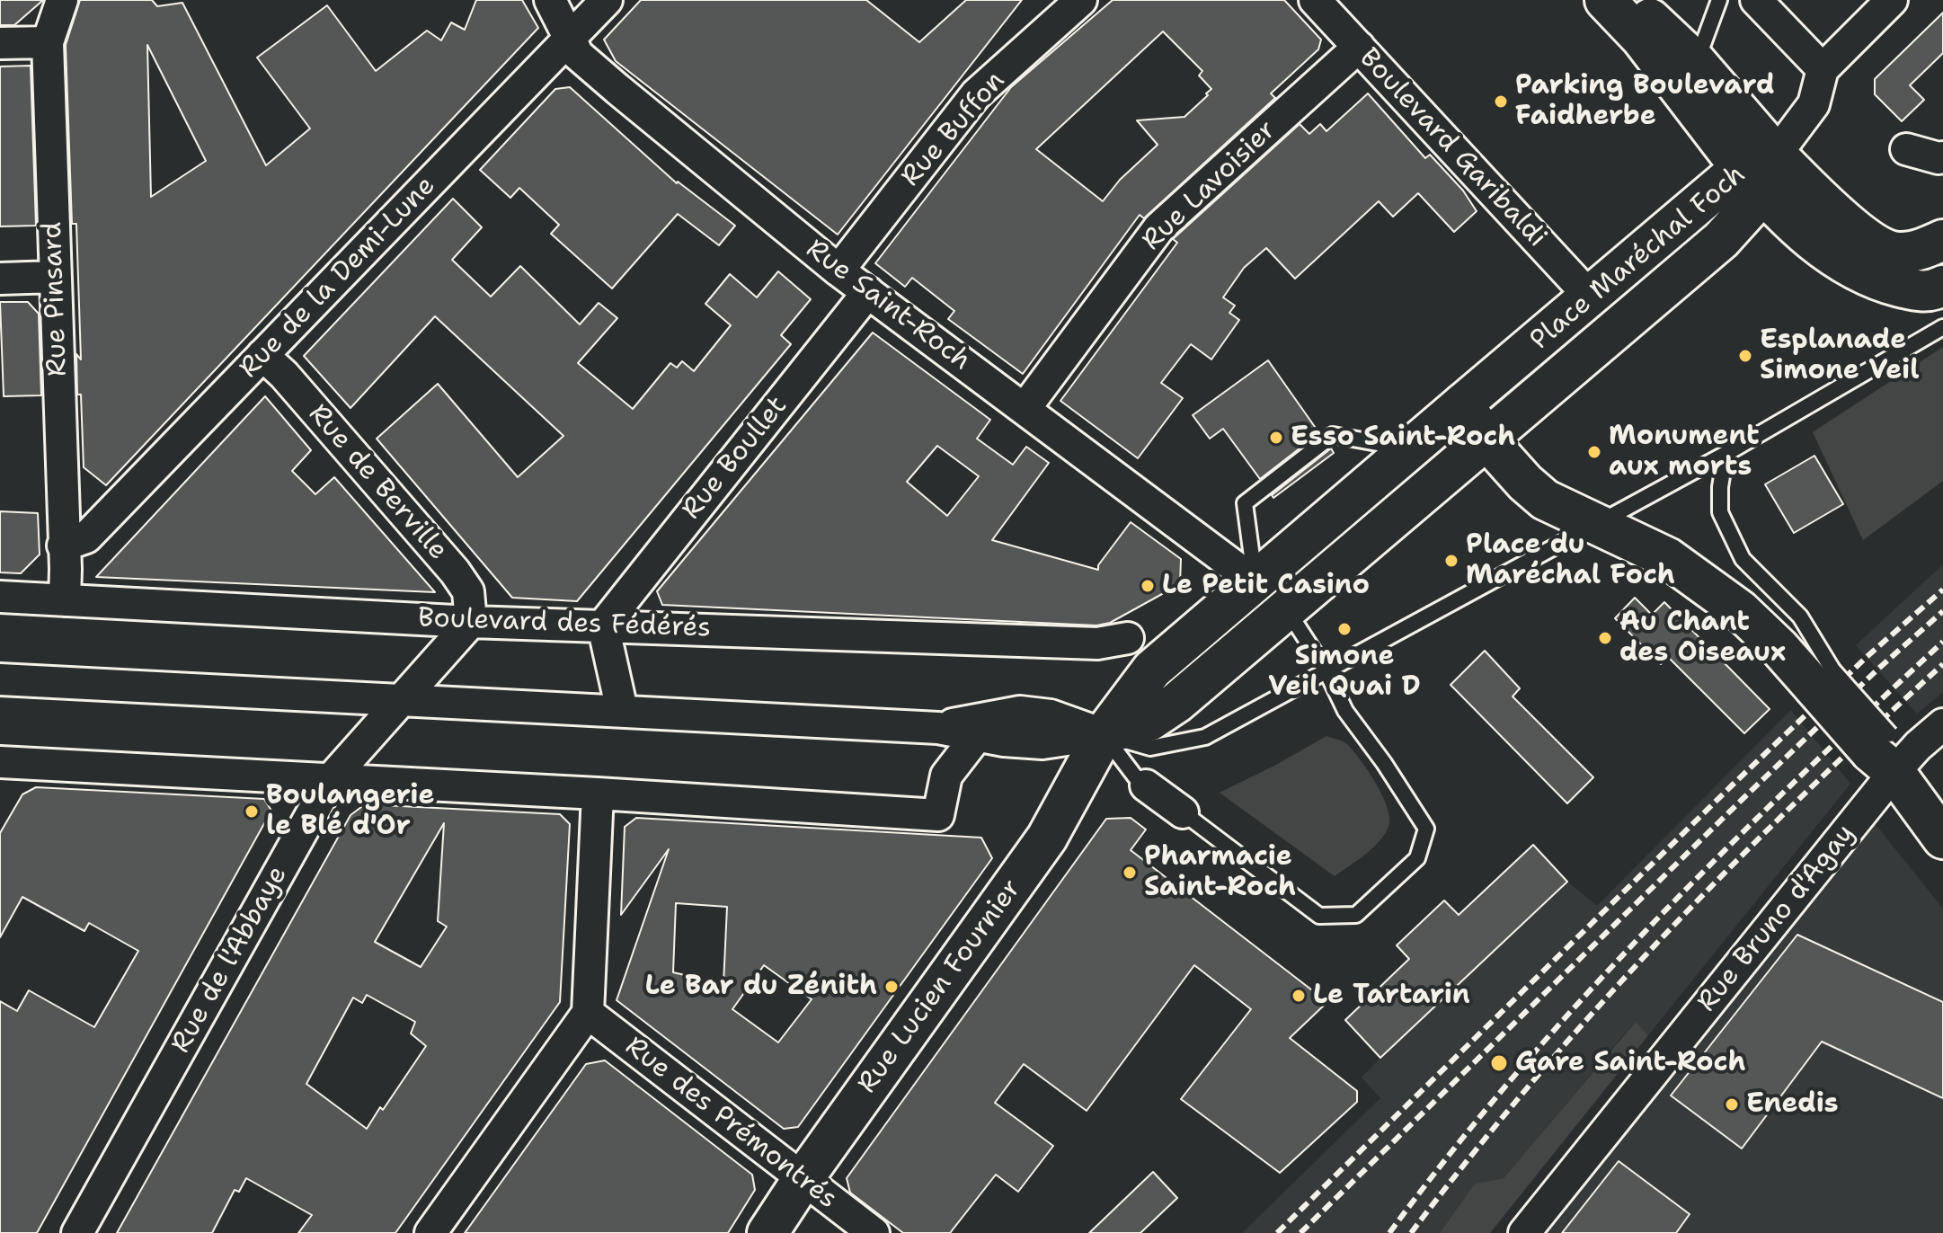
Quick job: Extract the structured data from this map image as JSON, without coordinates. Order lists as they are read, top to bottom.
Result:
{
  "streets": {
    "main road": ["Place Maréchal Foch", "Rue Lucien Fournier"],
    "street": [
      "Rue Buffon",
      "Boulevard Garibaldi",
      "Rue Lavoisier",
      "Rue de la Demi-Lune",
      "Rue Pinsard",
      "Rue Saint-Roch",
      "Rue Boullet",
      "Rue de Berville",
      "Boulevard des Fédérés",
      "Rue Bruno d'Agay",
      "Rue de l'Abbaye",
      "Rue des Prémontrés"
    ]
  },
  "crossings": [
    ["Rue Buffon", "Rue Saint-Roch"],
    ["Boulevard Garibaldi", "Rue Lavoisier"],
    ["Boulevard Garibaldi", "Place Maréchal Foch"],
    ["Rue Lavoisier", "Rue Saint-Roch"],
    ["Place Maréchal Foch", "Rue Saint-Roch"],
    ["Place Maréchal Foch", "Rue Lucien Fournier"],
    ["Rue de la Demi-Lune", "Rue Pinsard"],
    ["Rue de la Demi-Lune", "Rue Saint-Roch"],
    ["Rue de la Demi-Lune", "Rue de Berville"],
    ["Rue Pinsard", "Boulevard des Fédérés"],
    ["Rue Saint-Roch", "Rue Boullet"],
    ["Rue Boullet", "Boulevard des Fédérés"],
    ["Rue de Berville", "Boulevard des Fédérés"],
    ["Rue de Berville", "Rue de l'Abbaye"],
    ["Boulevard des Fédérés", "Rue de l'Abbaye"],
    ["Rue Lucien Fournier", "Rue des Prémontrés"]
  ],
  "places": [
    "Parking Boulevard Faidherbe",
    "Esplanade Simone Veil",
    "Esso Saint-Roch",
    "Monument aux morts",
    "Place du Maréchal Foch",
    "Le Petit Casino",
    "Simone Veil Quai D",
    "Au Chant des Oiseaux",
    "Boulangerie le Blé d'Or",
    "Pharmacie Saint-Roch",
    "Le Bar du Zénith",
    "Le Tartarin",
    "Gare Saint-Roch",
    "Enedis"
  ]
}
